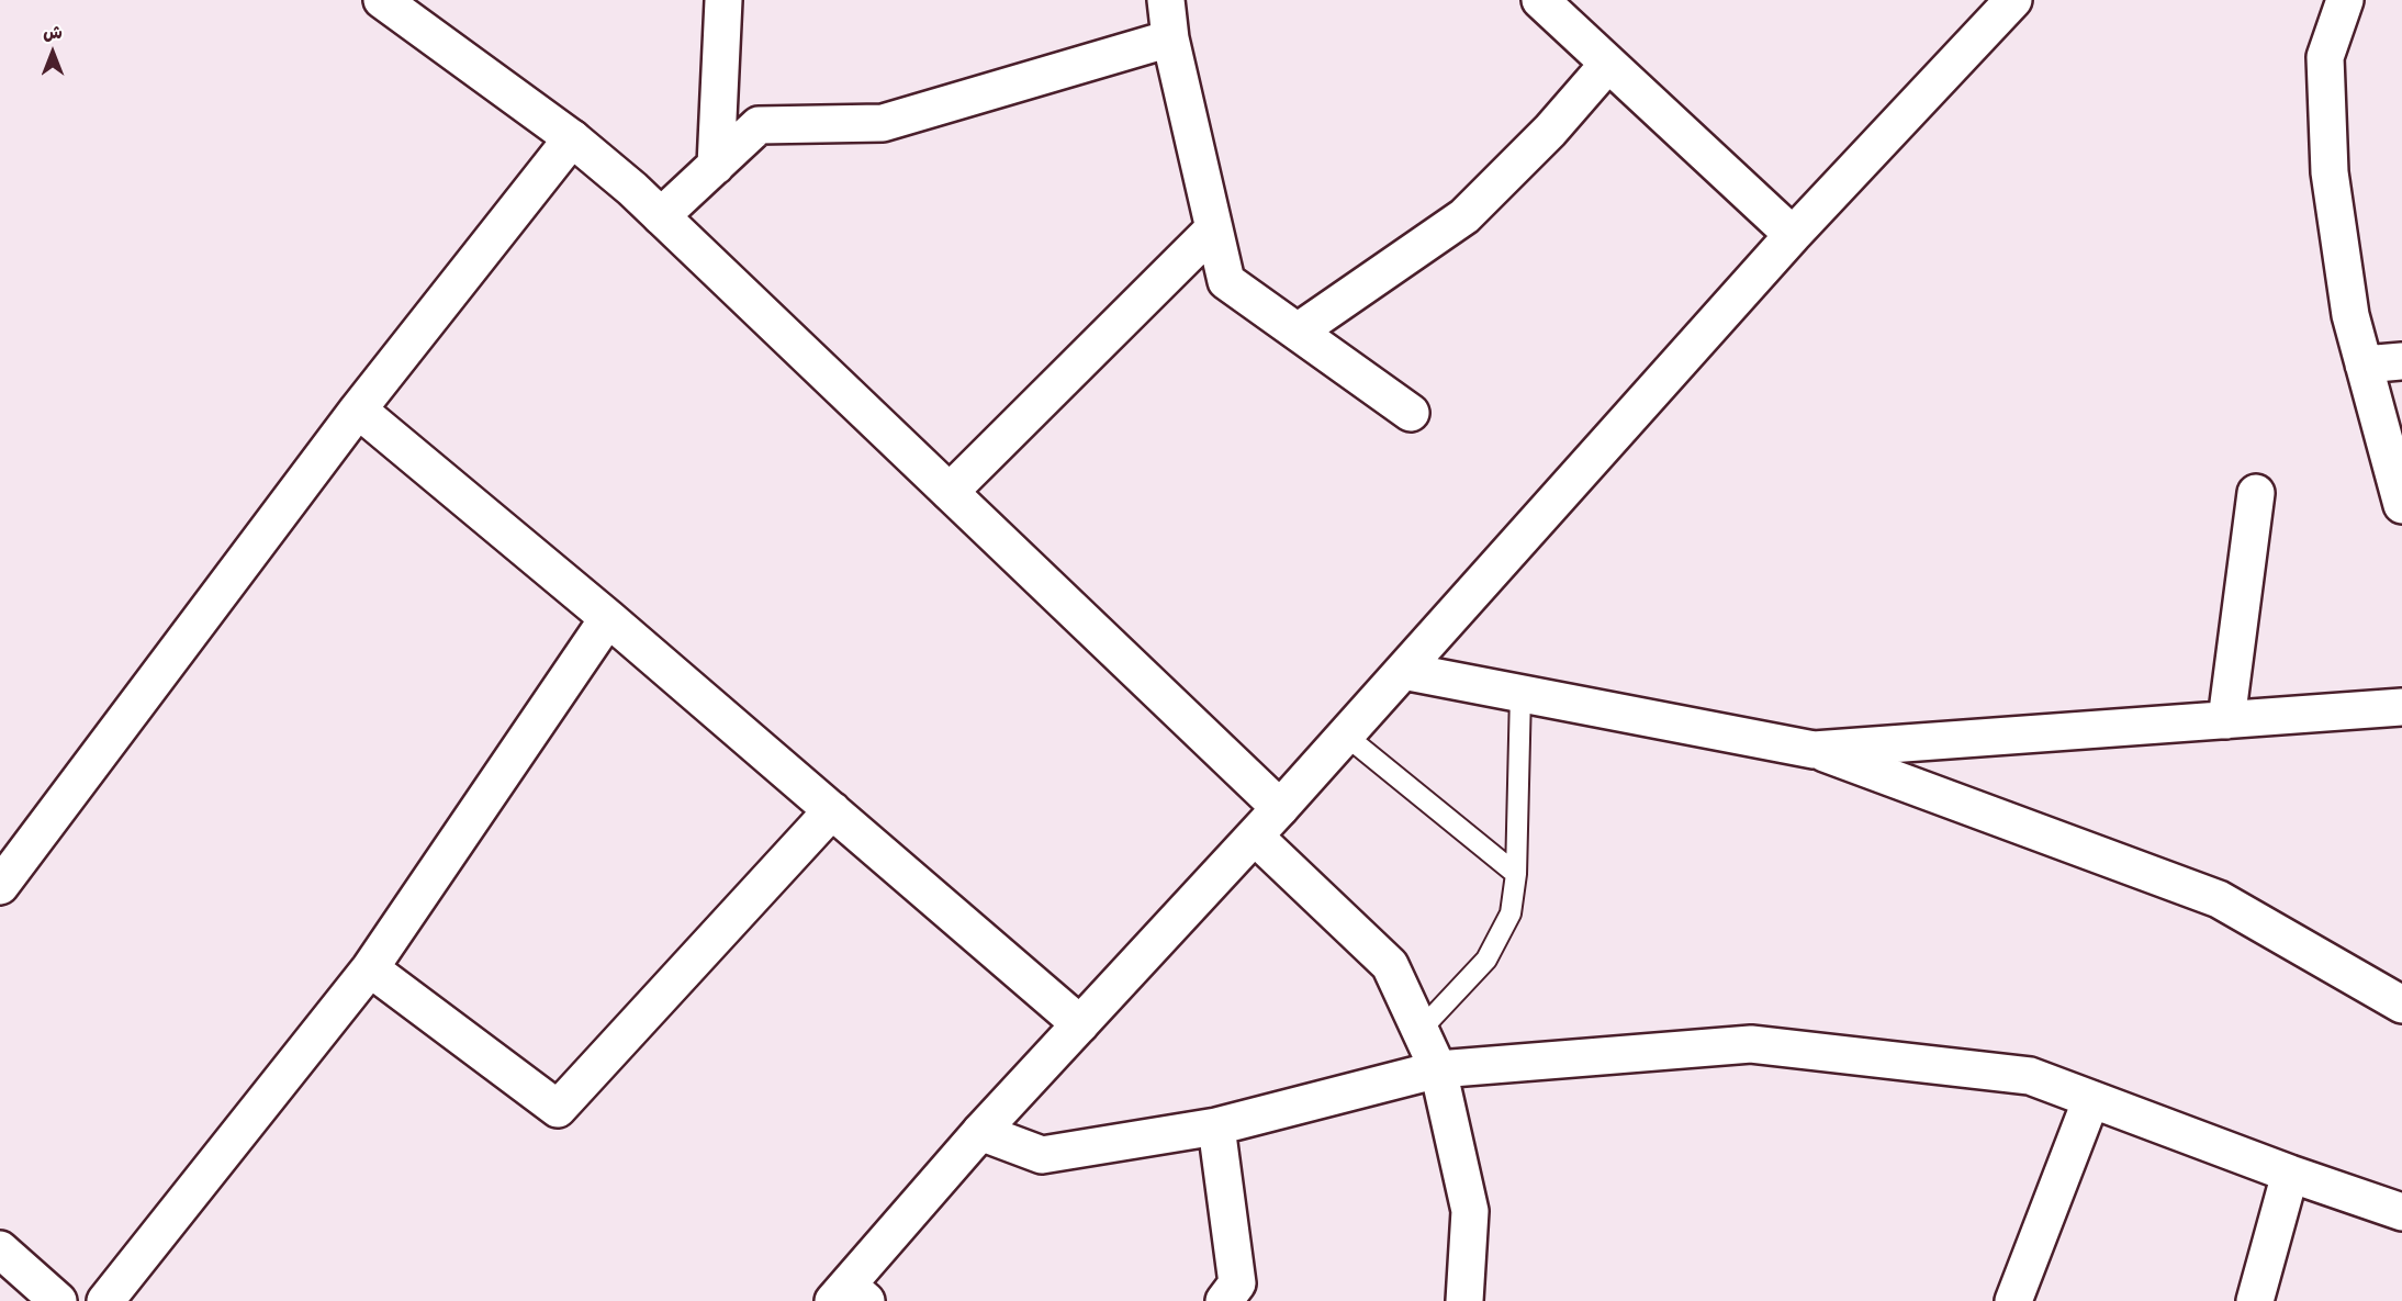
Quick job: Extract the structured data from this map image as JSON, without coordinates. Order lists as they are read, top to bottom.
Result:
{
  "north": "top"
}
